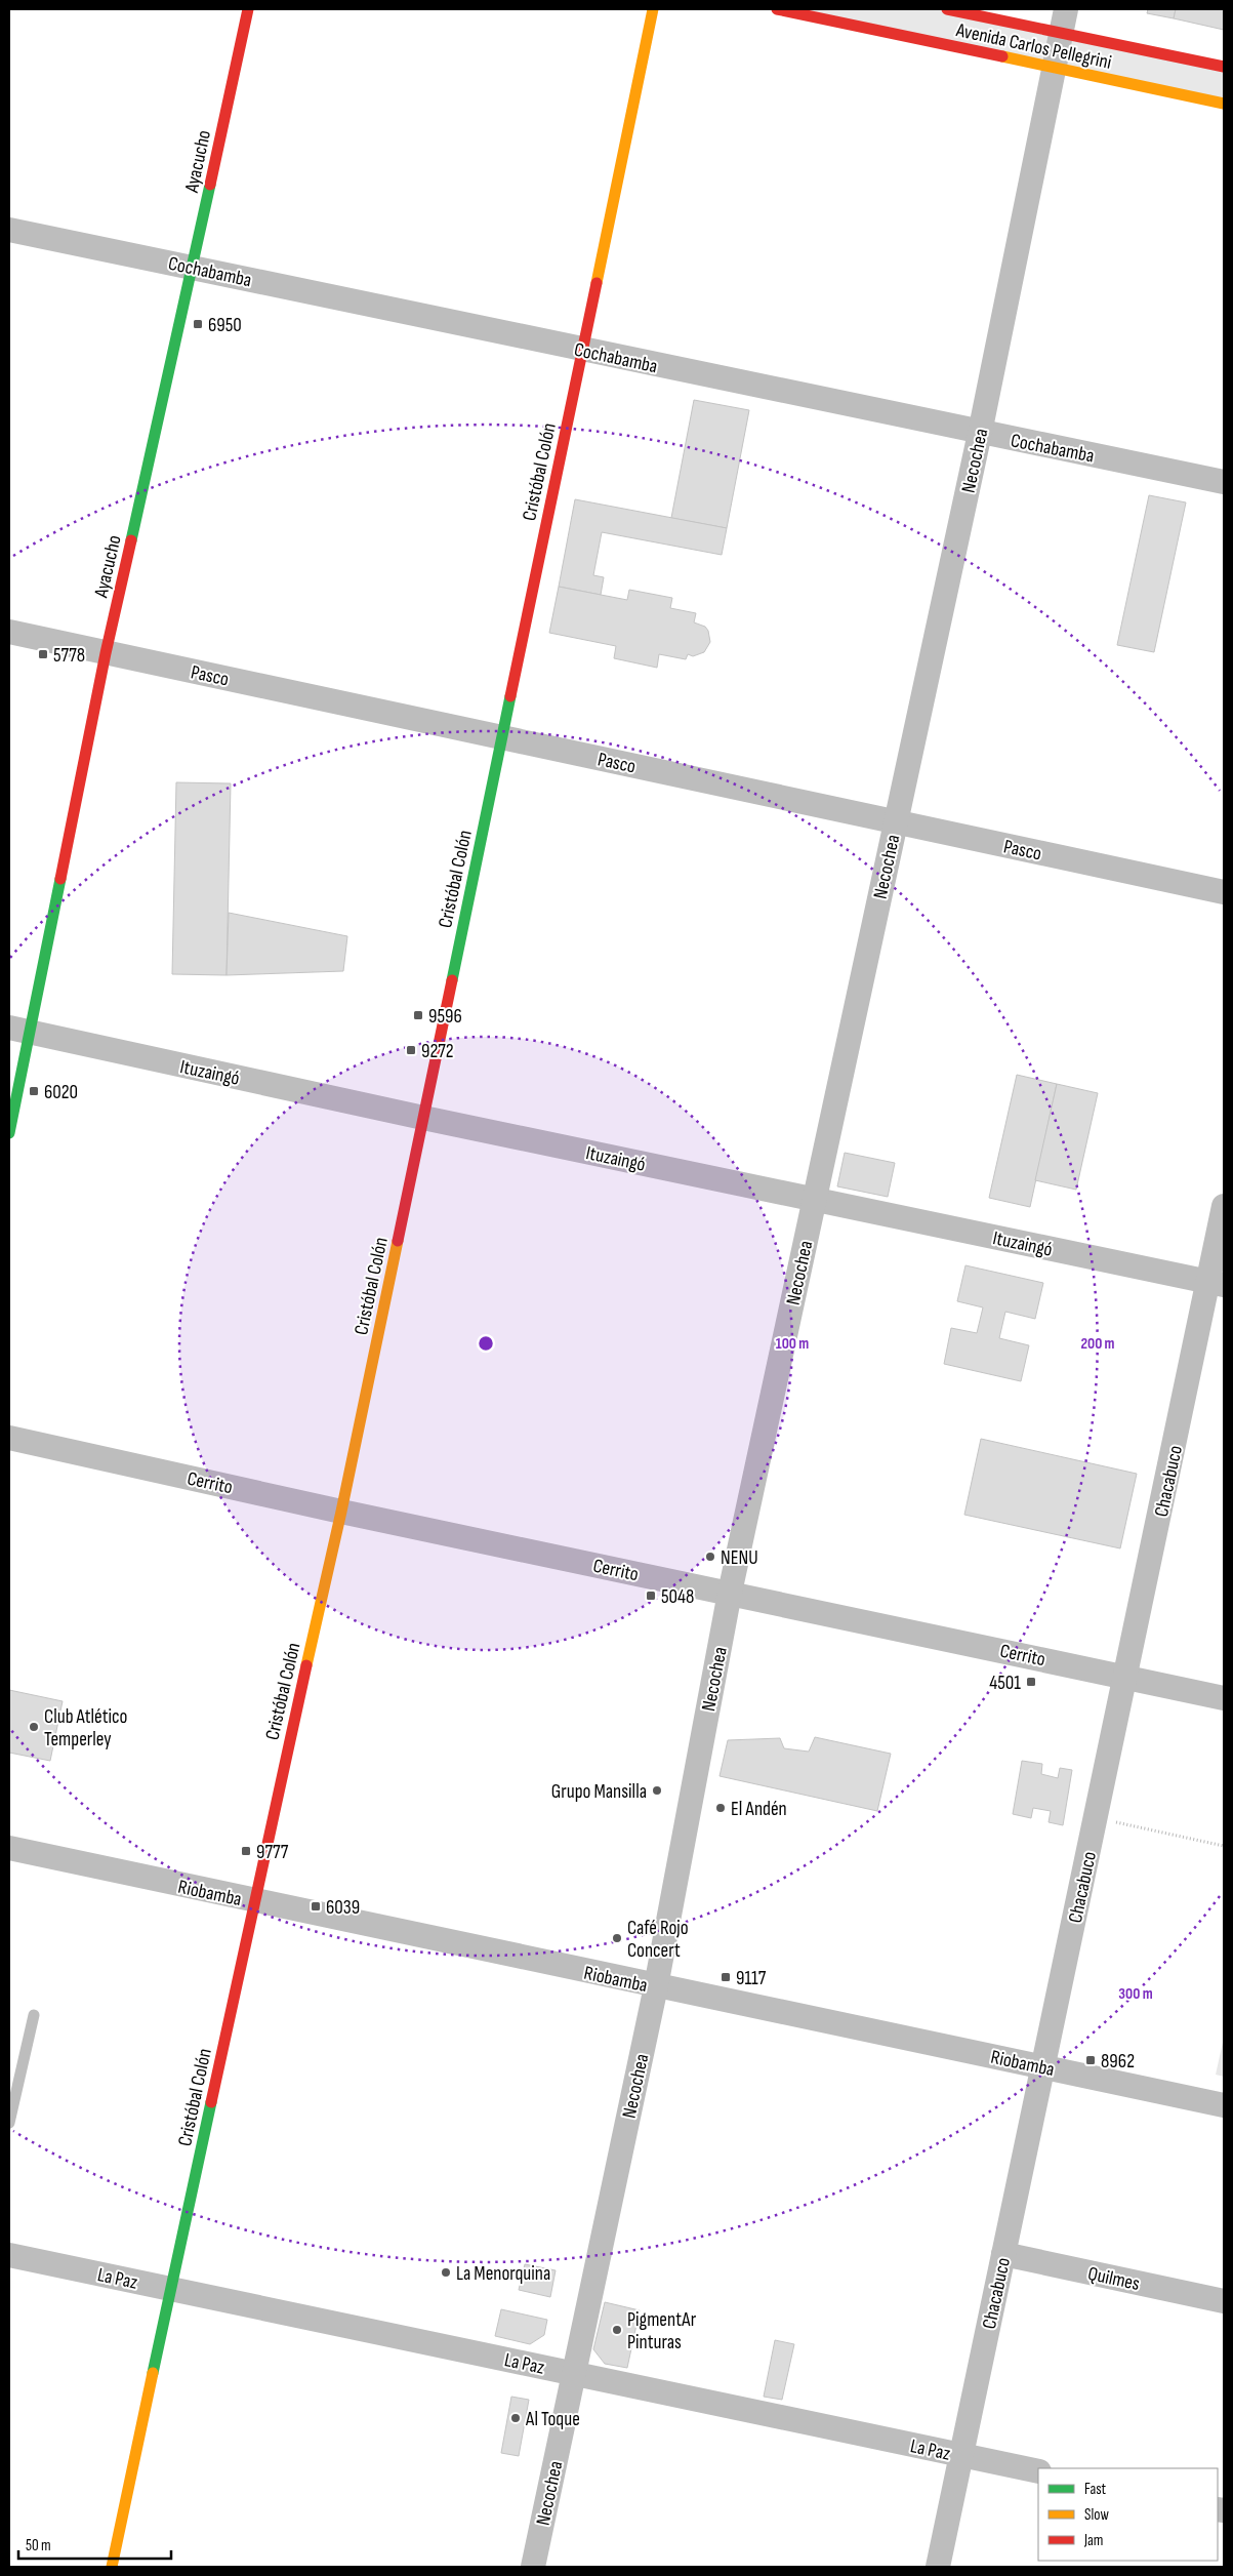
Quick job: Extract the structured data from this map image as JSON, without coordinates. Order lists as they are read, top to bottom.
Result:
{
  "streets": {
    "street": [
      "Avenida Carlos Pellegrini",
      "Ayacucho",
      "Cochabamba",
      "Necochea",
      "Cristóbal Colón",
      "Pasco",
      "Ituzaingó",
      "Chacabuco",
      "Cerrito",
      "Riobamba",
      "La Paz",
      "Quilmes"
    ]
  },
  "crossings": [
    ["Avenida Carlos Pellegrini", "Necochea"],
    ["Ayacucho", "Cochabamba"],
    ["Ayacucho", "Pasco"],
    ["Ayacucho", "Ituzaingó"],
    ["Cochabamba", "Necochea"],
    ["Cochabamba", "Cristóbal Colón"],
    ["Necochea", "Pasco"],
    ["Necochea", "Ituzaingó"],
    ["Necochea", "Cerrito"],
    ["Necochea", "Riobamba"],
    ["Necochea", "La Paz"],
    ["Cristóbal Colón", "Pasco"],
    ["Cristóbal Colón", "Ituzaingó"],
    ["Cristóbal Colón", "Cerrito"],
    ["Cristóbal Colón", "Riobamba"],
    ["Cristóbal Colón", "La Paz"],
    ["Ituzaingó", "Chacabuco"],
    ["Chacabuco", "Cerrito"],
    ["Chacabuco", "Riobamba"],
    ["Chacabuco", "La Paz"],
    ["Chacabuco", "Quilmes"]
  ],
  "places": {
    "transit": [
      "6950",
      "5778",
      "9596",
      "9272",
      "6020",
      "5048",
      "4501",
      "9777",
      "6039",
      "9117",
      "8962"
    ],
    "other": [
      "NENU",
      "Club Atlético Temperley",
      "Grupo Mansilla",
      "El Andén",
      "Café Rojo Concert",
      "La Menorquina",
      "PigmentAr Pinturas",
      "Al Toque"
    ]
  },
  "legend": ["Fast", "Slow", "Jam"],
  "scale_bar": "50 m",
  "rings": ["100 m", "200 m", "300 m"]
}
